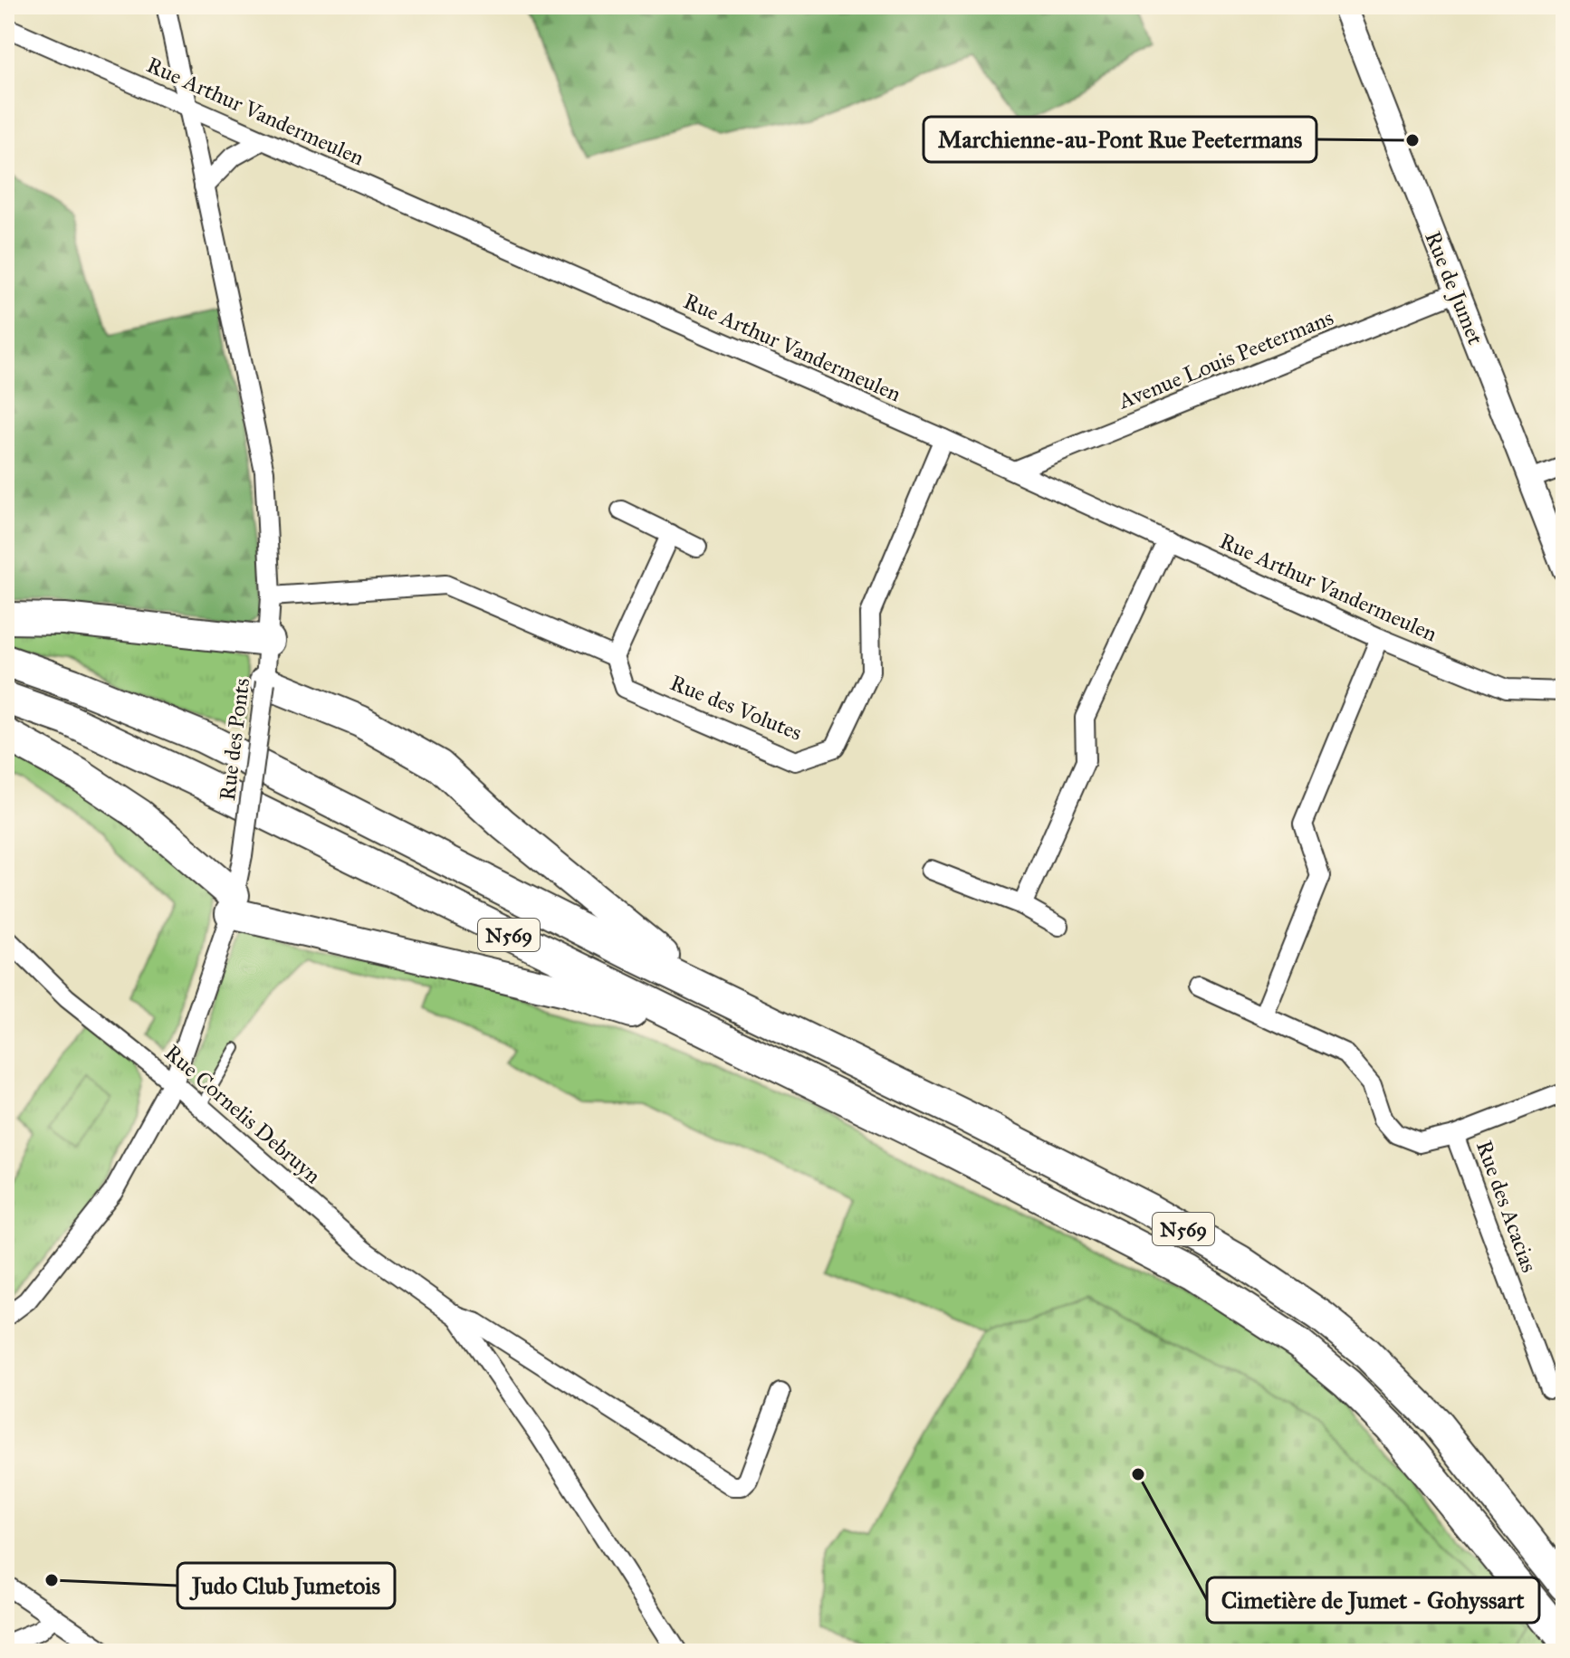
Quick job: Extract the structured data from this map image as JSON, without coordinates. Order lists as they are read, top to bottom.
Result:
{
  "streets": {
    "highway": ["N569"],
    "street": [
      "Rue Arthur Vandermeulen",
      "Rue de Jumet",
      "Avenue Louis Peetermans",
      "Rue des Volutes",
      "Rue des Ponts",
      "Rue Cornelis Debruyn",
      "Rue des Acacias"
    ]
  },
  "crossings": [
    ["Rue Arthur Vandermeulen", "Avenue Louis Peetermans"],
    ["Rue Arthur Vandermeulen", "Rue des Volutes"],
    ["Rue Arthur Vandermeulen", "Rue des Ponts"],
    ["Rue de Jumet", "Avenue Louis Peetermans"],
    ["Rue des Ponts", "Rue Cornelis Debruyn"]
  ],
  "places": ["Marchienne-au-Pont Rue Peetermans", "Cimetière de Jumet - Gohyssart", "Judo Club Jumetois"]
}
